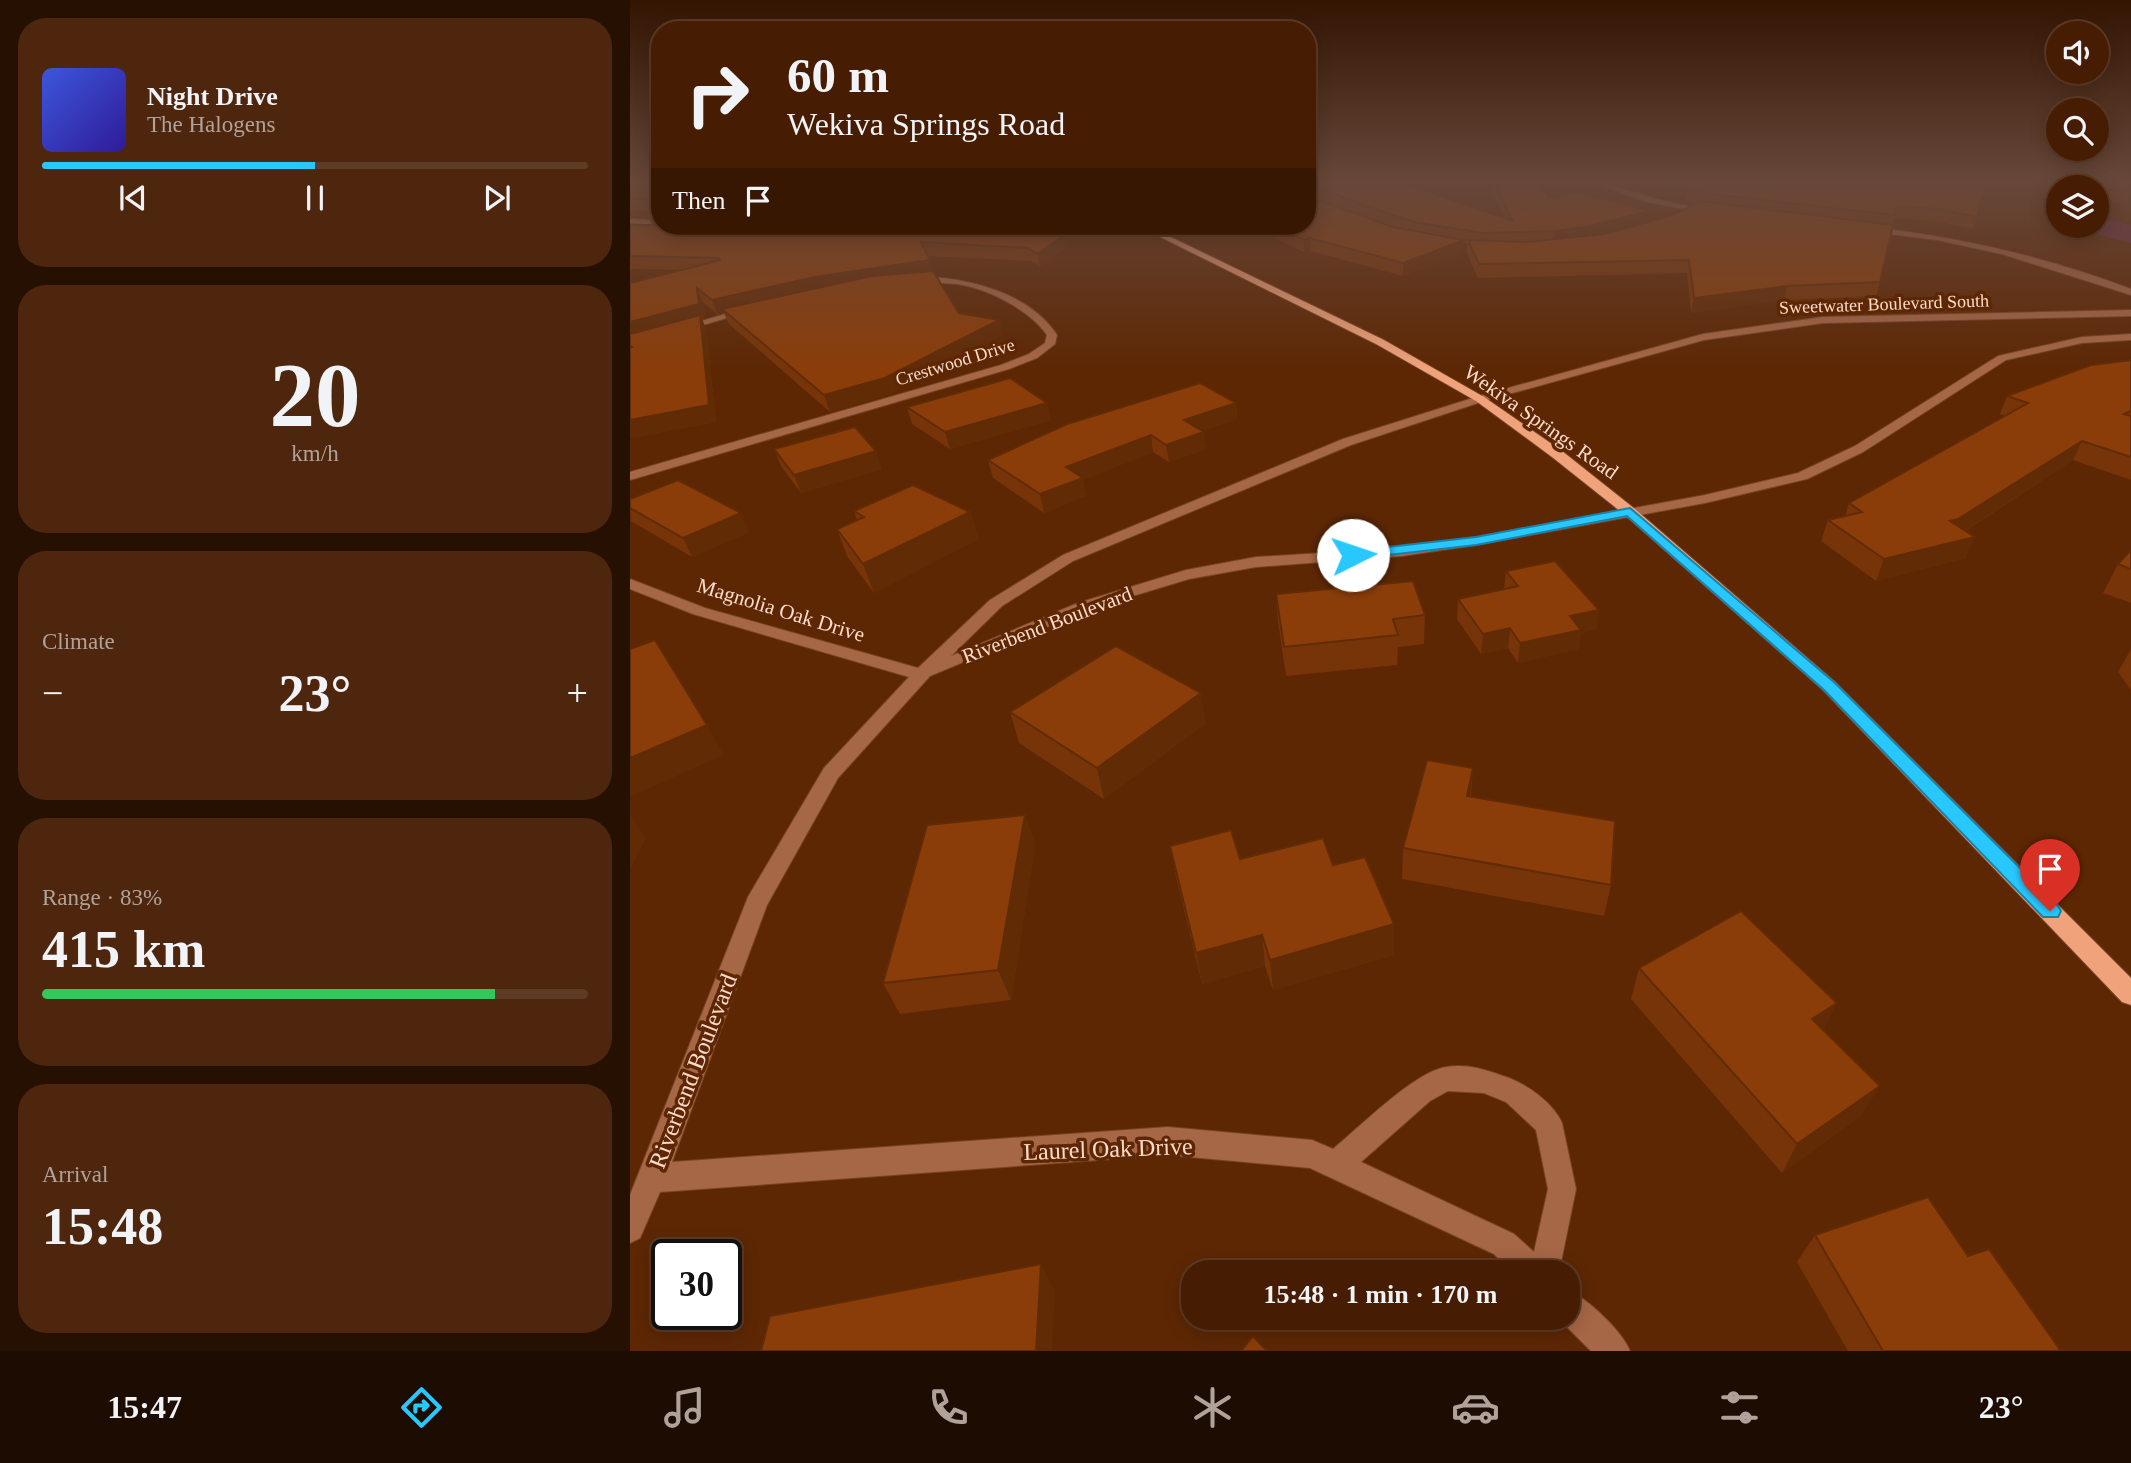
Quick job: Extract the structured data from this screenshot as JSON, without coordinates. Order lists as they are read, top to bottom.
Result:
{
  "streets": {
    "main road": ["Wekiva Springs Road"],
    "street": [
      "Sweetwater Boulevard South",
      "Crestwood Drive",
      "Magnolia Oak Drive",
      "Riverbend Boulevard",
      "Laurel Oak Drive"
    ]
  },
  "crossings": [
    ["Sweetwater Boulevard South", "Wekiva Springs Road"],
    ["Sweetwater Boulevard South", "Riverbend Boulevard"],
    ["Wekiva Springs Road", "Riverbend Boulevard"],
    ["Magnolia Oak Drive", "Riverbend Boulevard"],
    ["Riverbend Boulevard", "Laurel Oak Drive"]
  ],
  "page": {
    "turn": ["60 m", "Wekiva Springs Road"],
    "song": ["Night Drive", "The Halogens"],
    "then": "Then",
    "tile": [
      ["20", "km/h"],
      "Climate",
      ["Range · 83%", "415 km"],
      ["Arrival", "15:48"]
    ],
    "heat": ["−", "23°", "+"],
    "limit": "30",
    "trip": "15:48 · 1 min · 170 m",
    "tabs": ["15:47", "23°"]
  }
}
